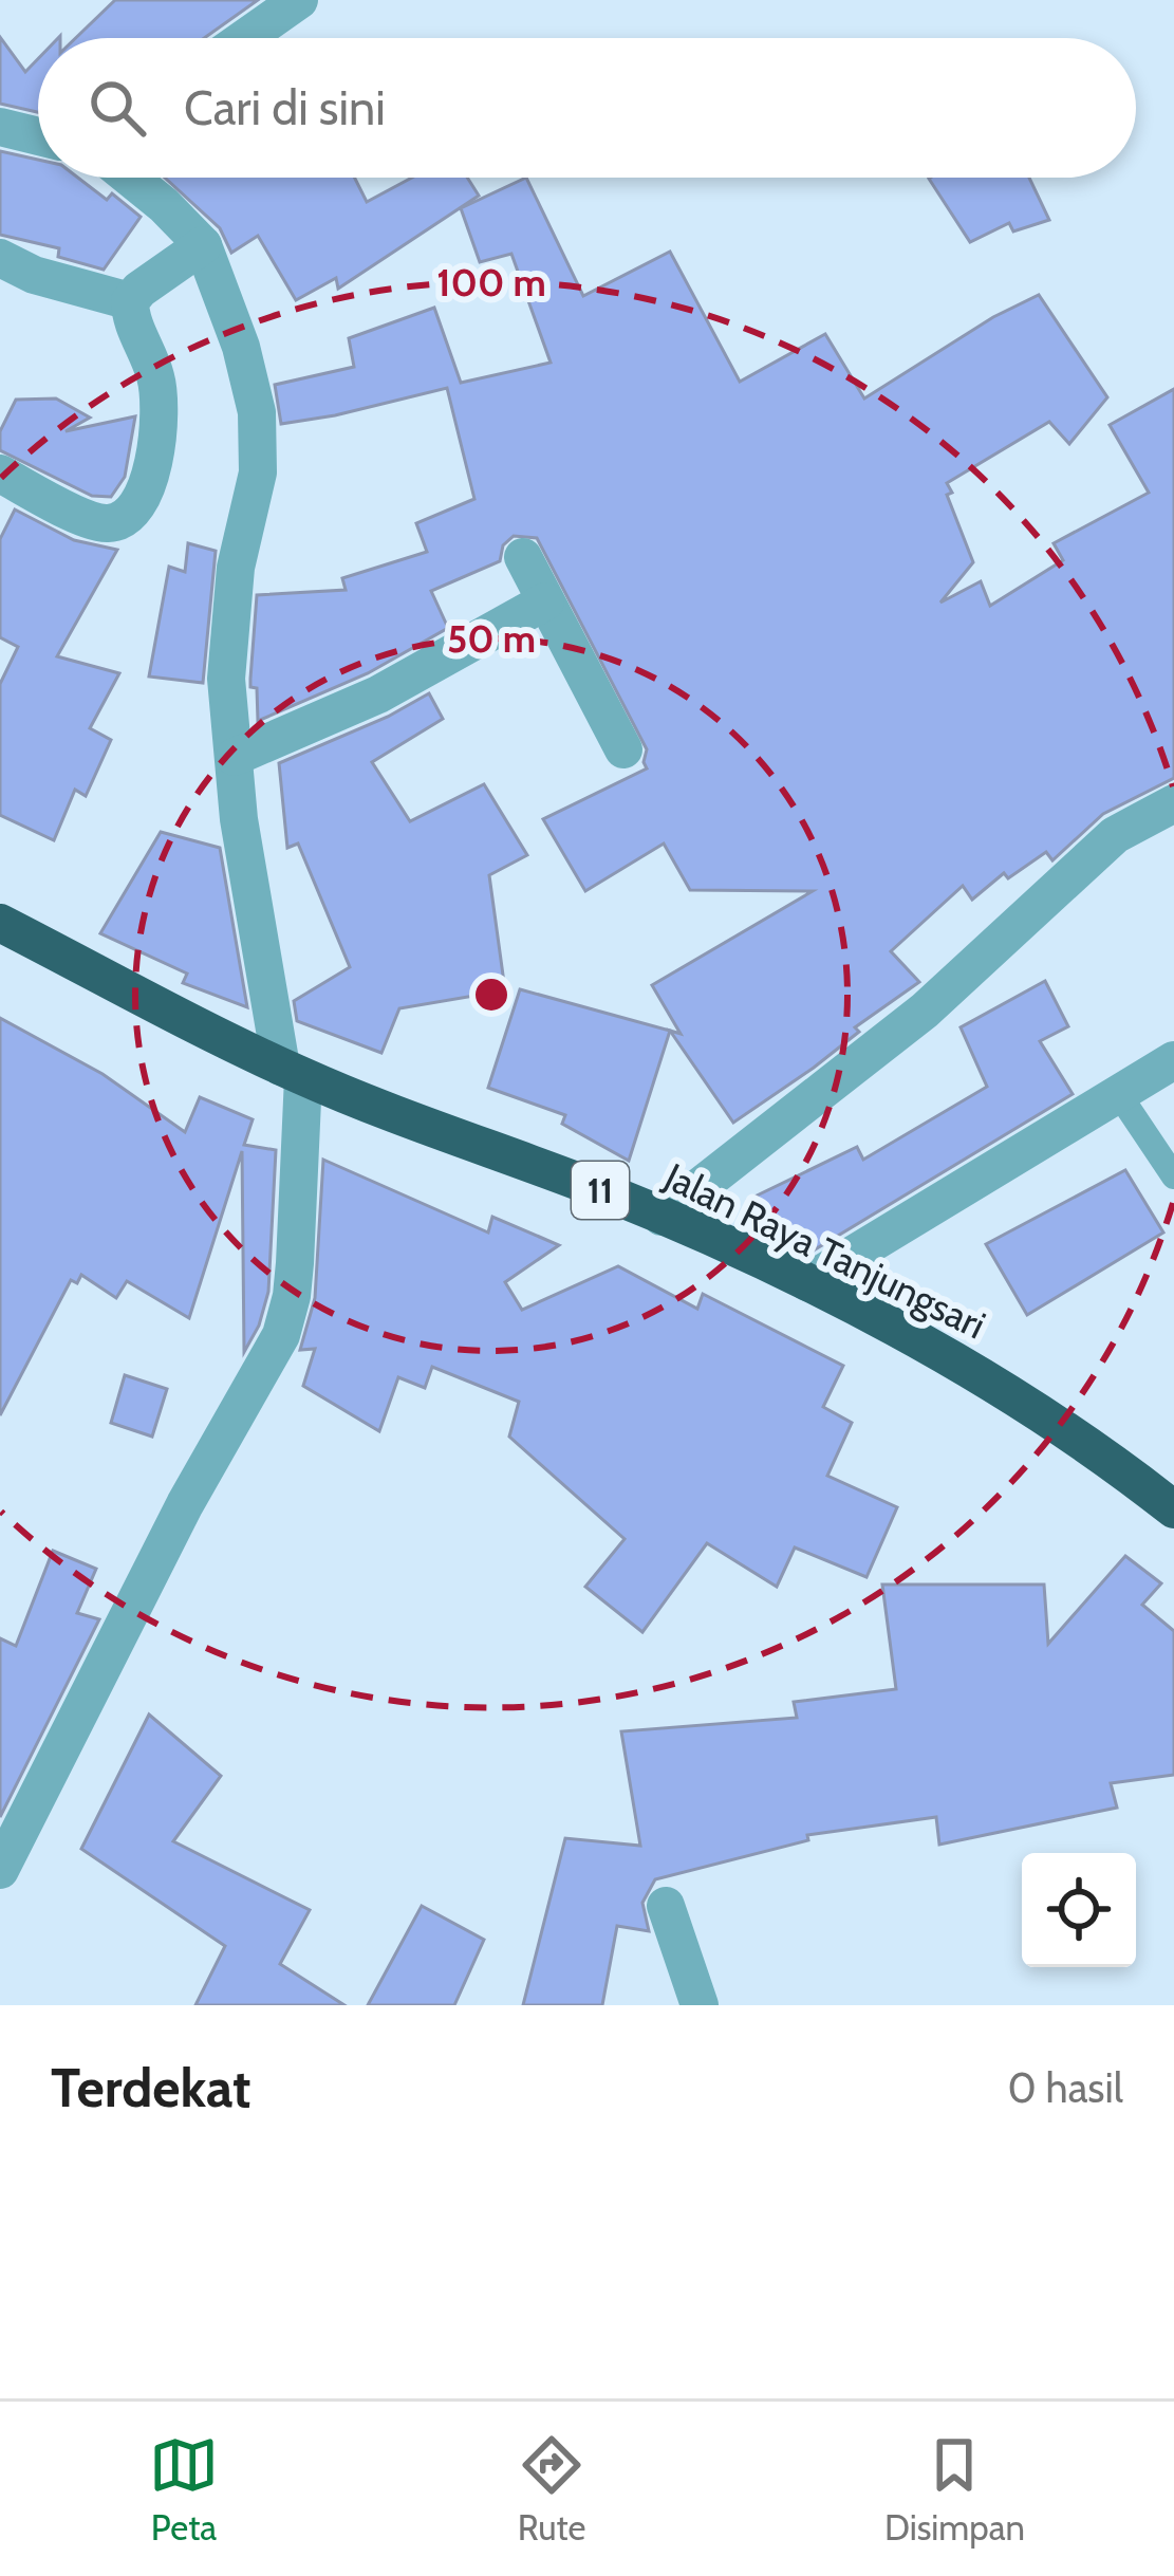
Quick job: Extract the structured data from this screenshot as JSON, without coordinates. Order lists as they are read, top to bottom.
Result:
{
  "streets": {
    "highway": ["11", "Jalan Raya Tanjungsari"]
  },
  "page": {
    "search": "Cari di sini",
    "heading": ["Terdekat", "0 hasil"],
    "nav": ["Peta", "Rute", "Disimpan"]
  },
  "rings": ["100 m", "50 m"]
}
